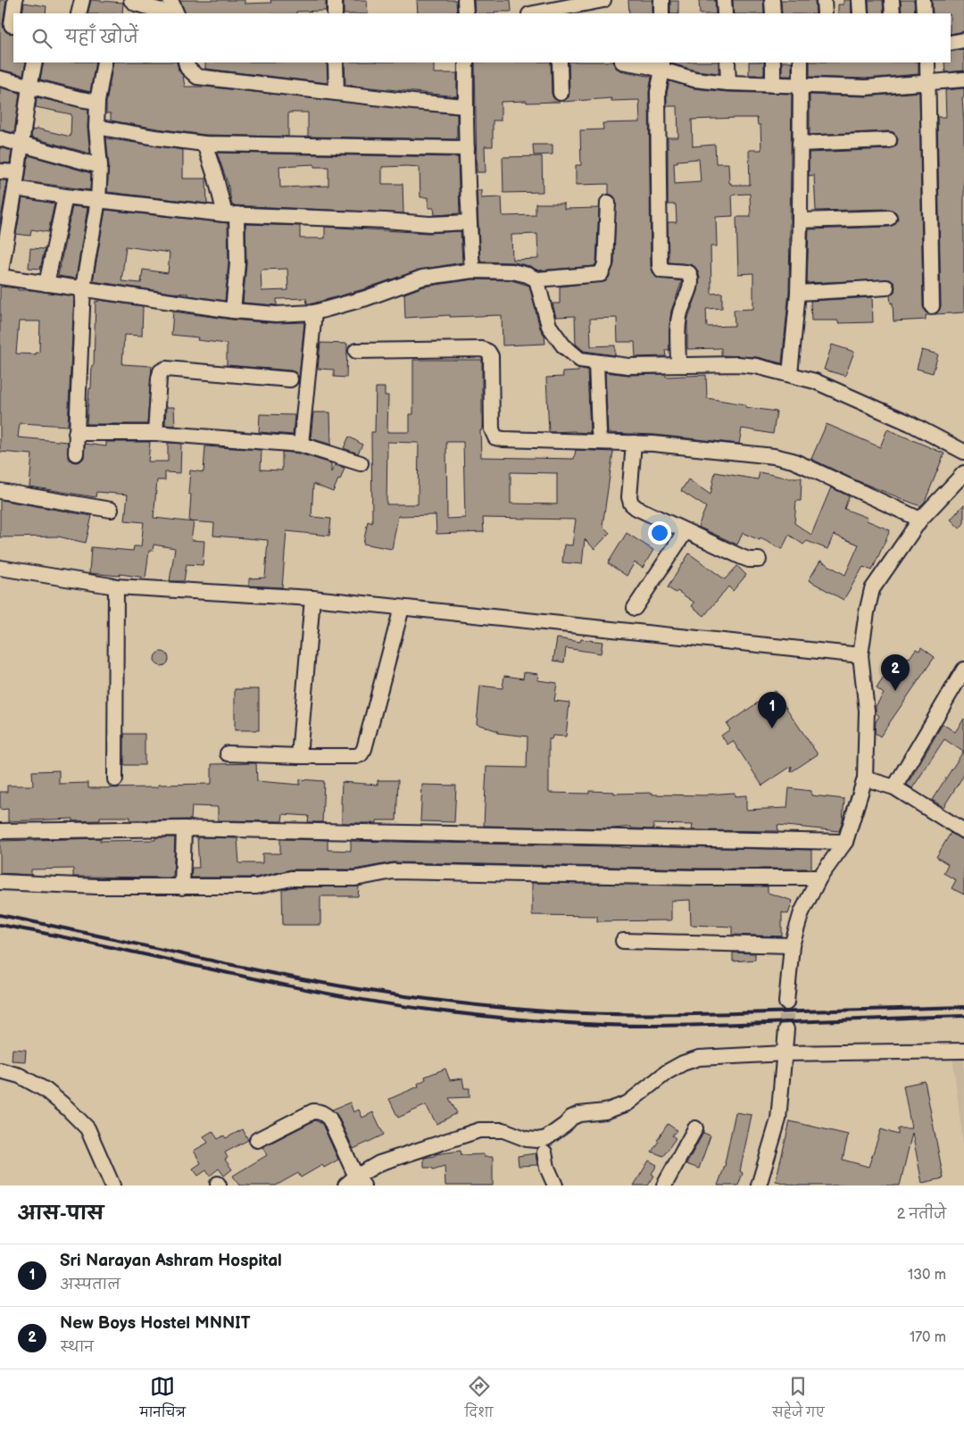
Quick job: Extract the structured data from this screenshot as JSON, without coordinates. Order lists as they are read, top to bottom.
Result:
{
  "page": {
    "search": "यहाँ खोजें",
    "pins": ["2", "1"],
    "heading": ["आस-पास", "2 नतीजे"],
    "list": [
      {
        "mark": "1",
        "name": "Sri Narayan Ashram Hospital",
        "note": "अस्पताल",
        "value": "130 m"
      },
      {
        "mark": "2",
        "name": "New Boys Hostel MNNIT",
        "note": "स्थान",
        "value": "170 m"
      }
    ],
    "nav": ["मानचित्र", "दिशा", "सहेजे गए"]
  }
}
